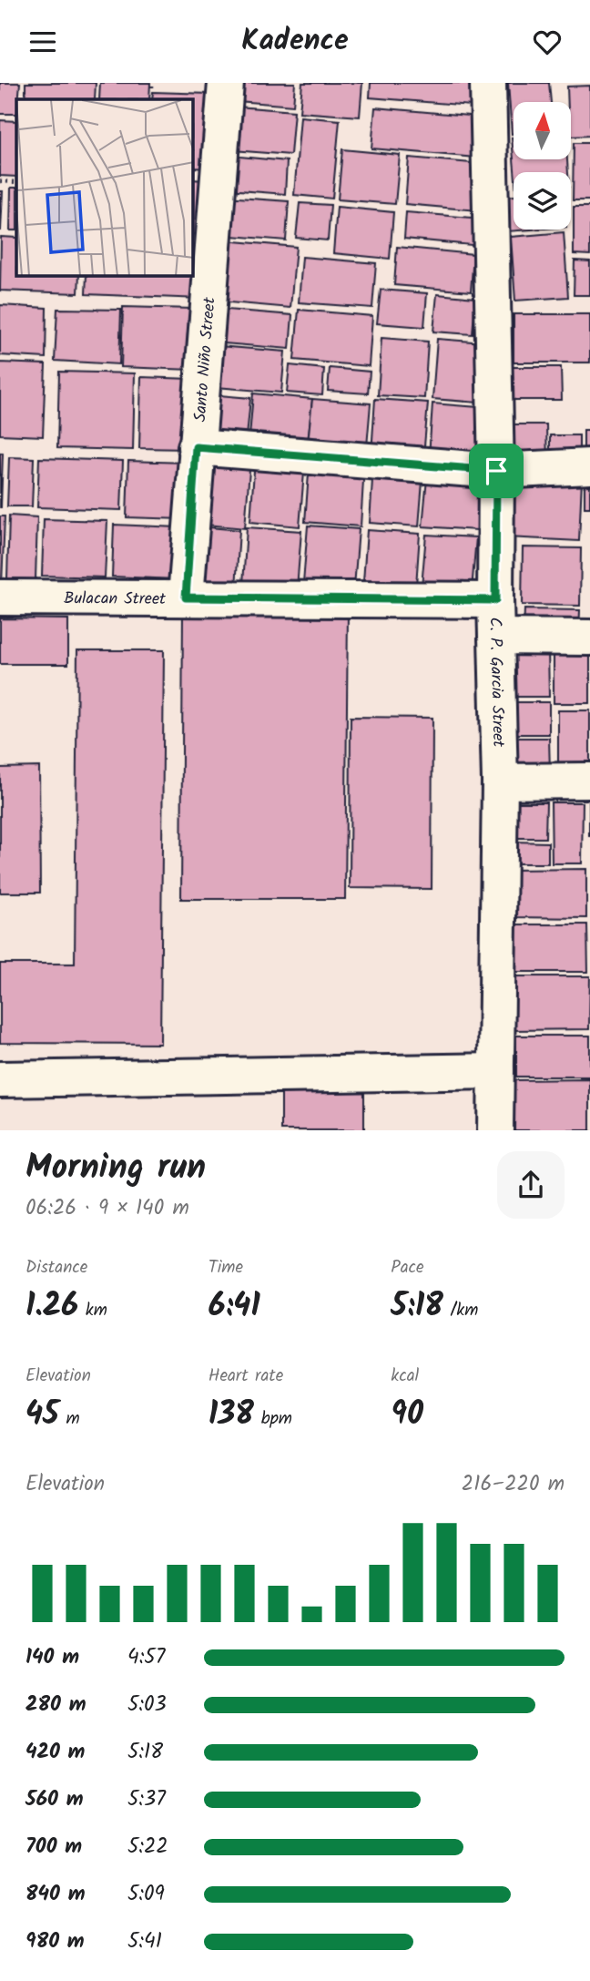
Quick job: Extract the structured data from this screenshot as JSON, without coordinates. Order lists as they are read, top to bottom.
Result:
{
  "streets": {
    "street": ["Santo Niño Street", "Bulacan Street", "C. P. Garcia Street"]
  },
  "crossings": [
    ["Santo Niño Street", "Bulacan Street"],
    ["Bulacan Street", "C. P. Garcia Street"]
  ],
  "north": "top",
  "page": {
    "header": "Kadence",
    "heading": ["Morning run", "06:26 · 9 × 140 m"],
    "stats": [
      ["Distance", "1.26 km"],
      ["Time", "6:41"],
      ["Pace", "5:18 /km"],
      ["Elevation", "45 m"],
      ["Heart rate", "138 bpm"],
      ["kcal", "90"]
    ],
    "chart": ["Elevation", "216–220 m"],
    "list": [
      {
        "name": "140 m",
        "note": "4:57"
      },
      {
        "name": "280 m",
        "note": "5:03"
      },
      {
        "name": "420 m",
        "note": "5:18"
      },
      {
        "name": "560 m",
        "note": "5:37"
      },
      {
        "name": "700 m",
        "note": "5:22"
      },
      {
        "name": "840 m",
        "note": "5:09"
      },
      {
        "name": "980 m",
        "note": "5:41"
      }
    ]
  }
}
